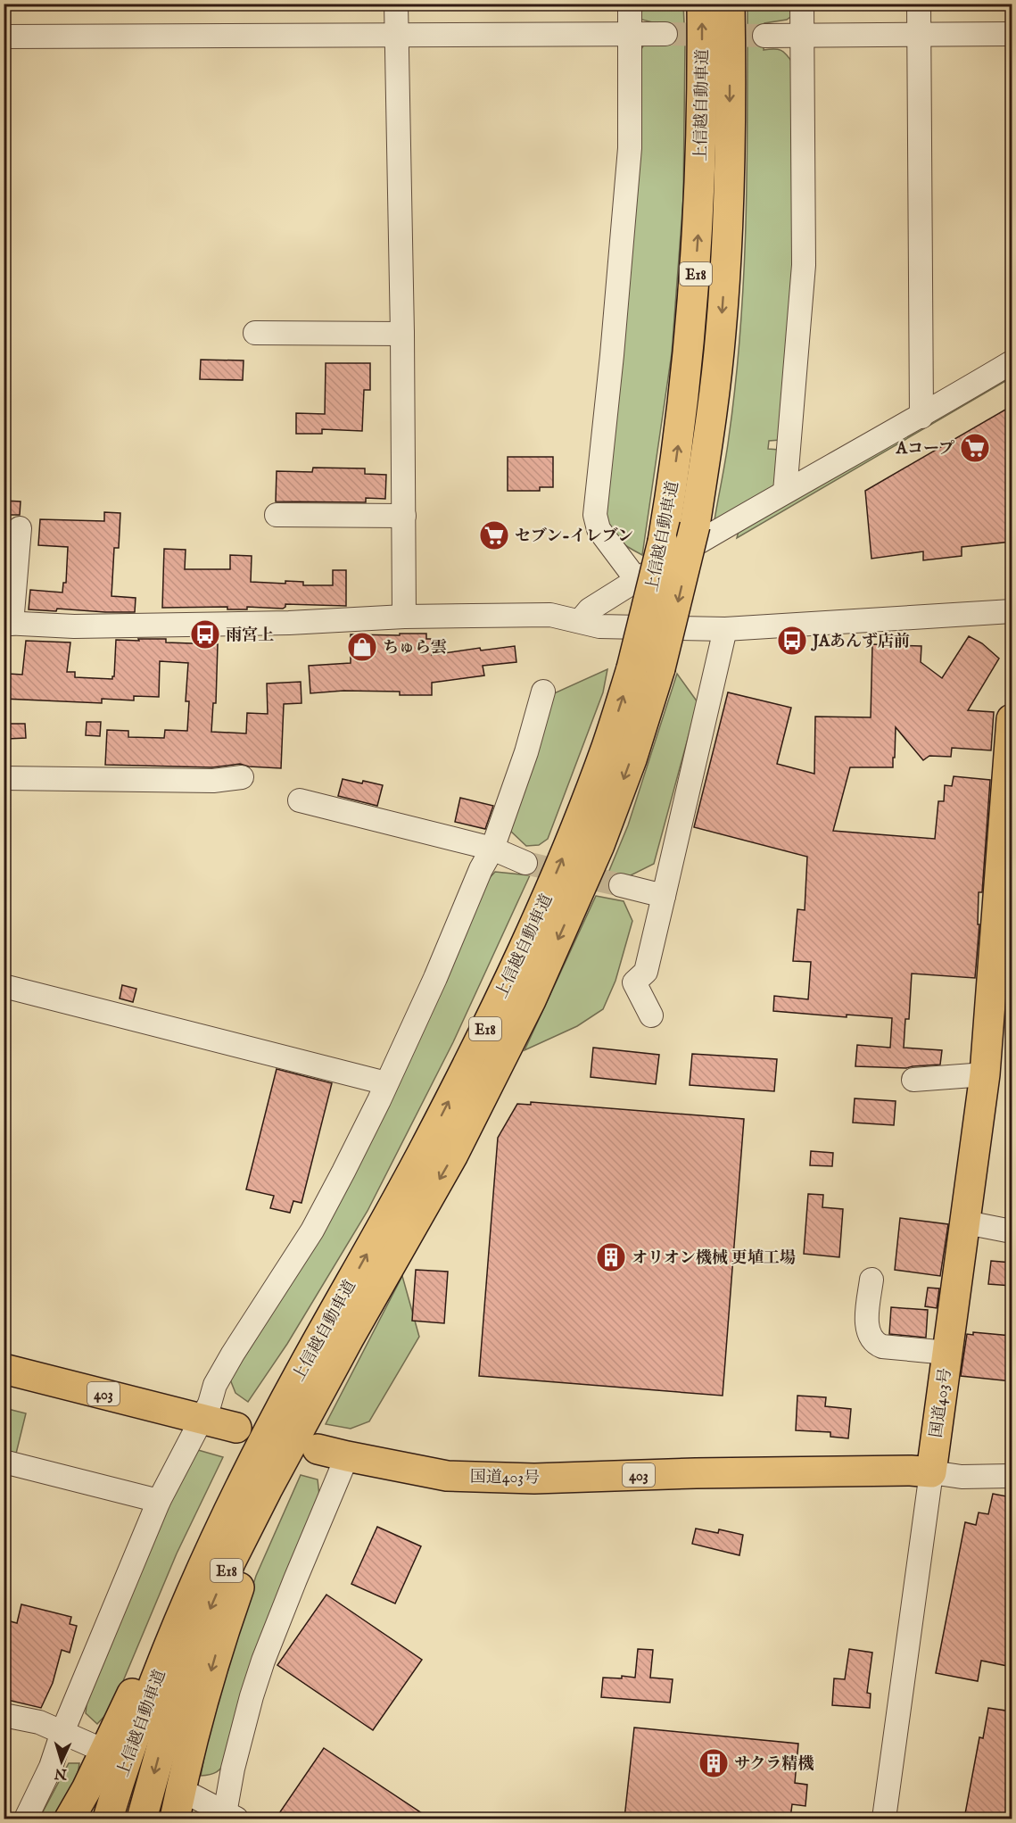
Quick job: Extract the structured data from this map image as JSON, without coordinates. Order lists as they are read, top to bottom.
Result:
{
  "streets": {
    "highway": [
      "上信越自動車道",
      "E18",
      "403",
      "国道403号"
    ]
  },
  "places": {
    "supermarket": ["Aコープ", "セブン-イレブン"],
    "bus stop": ["雨宮上", "JAあんず店前"],
    "shop": ["ちゅら雲"],
    "building": ["オリオン機械 更埴工場", "サクラ精機"]
  },
  "north": "bottom"
}
